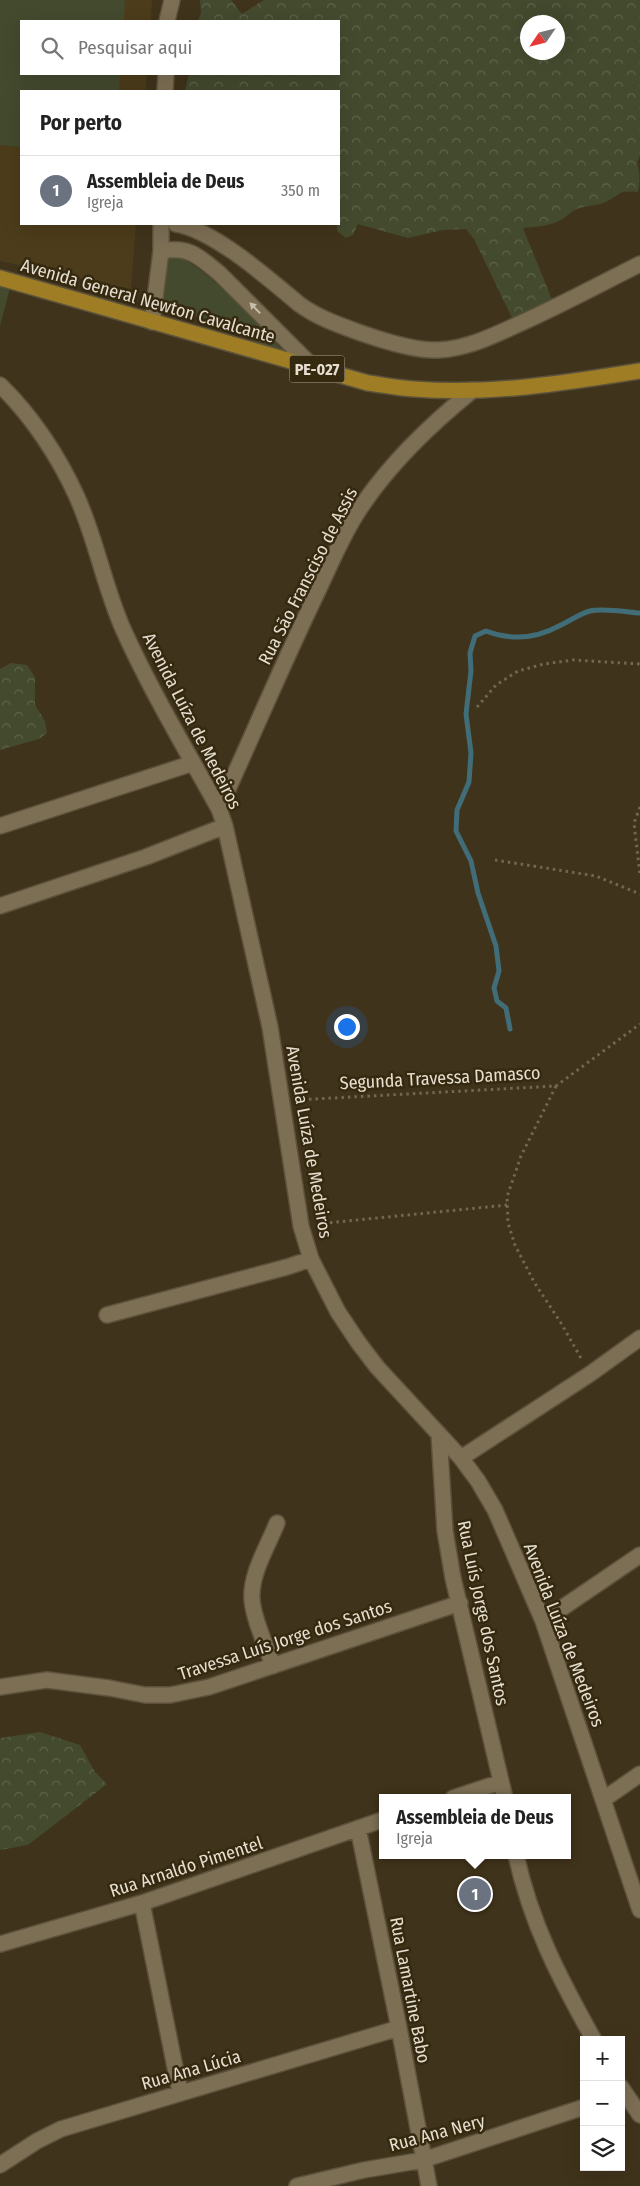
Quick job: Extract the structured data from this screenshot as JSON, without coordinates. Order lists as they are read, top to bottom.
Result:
{
  "streets": {
    "main road": ["Avenida General Newton Cavalcante", "PE-027"],
    "street": [
      "Rua São Fransciso de Assis",
      "Avenida Luíza de Medeiros",
      "Rua Luís Jorge dos Santos",
      "Travessa Luís Jorge dos Santos",
      "Rua Arnaldo Pimentel",
      "Rua Lamartine Babo",
      "Rua Ana Lúcia",
      "Rua Ana Nery"
    ],
    "path": ["Segunda Travessa Damasco"]
  },
  "crossings": [
    ["Avenida General Newton Cavalcante", "Rua São Fransciso de Assis"],
    ["Rua São Fransciso de Assis", "Avenida Luíza de Medeiros"],
    ["Avenida Luíza de Medeiros", "Segunda Travessa Damasco"],
    ["Avenida Luíza de Medeiros", "Rua Luís Jorge dos Santos"],
    ["Rua Luís Jorge dos Santos", "Travessa Luís Jorge dos Santos"],
    ["Rua Arnaldo Pimentel", "Rua Lamartine Babo"],
    ["Rua Lamartine Babo", "Rua Ana Lúcia"],
    ["Rua Lamartine Babo", "Rua Ana Nery"]
  ],
  "north": "bottom left",
  "page": {
    "search": "Pesquisar aqui",
    "heading": "Por perto",
    "list": [
      {
        "mark": "1",
        "name": "Assembleia de Deus",
        "note": "Igreja",
        "value": "350 m"
      }
    ],
    "popup": ["Assembleia de Deus", "Igreja"],
    "pins": "1",
    "map_buttons": ["+", "−"]
  }
}
